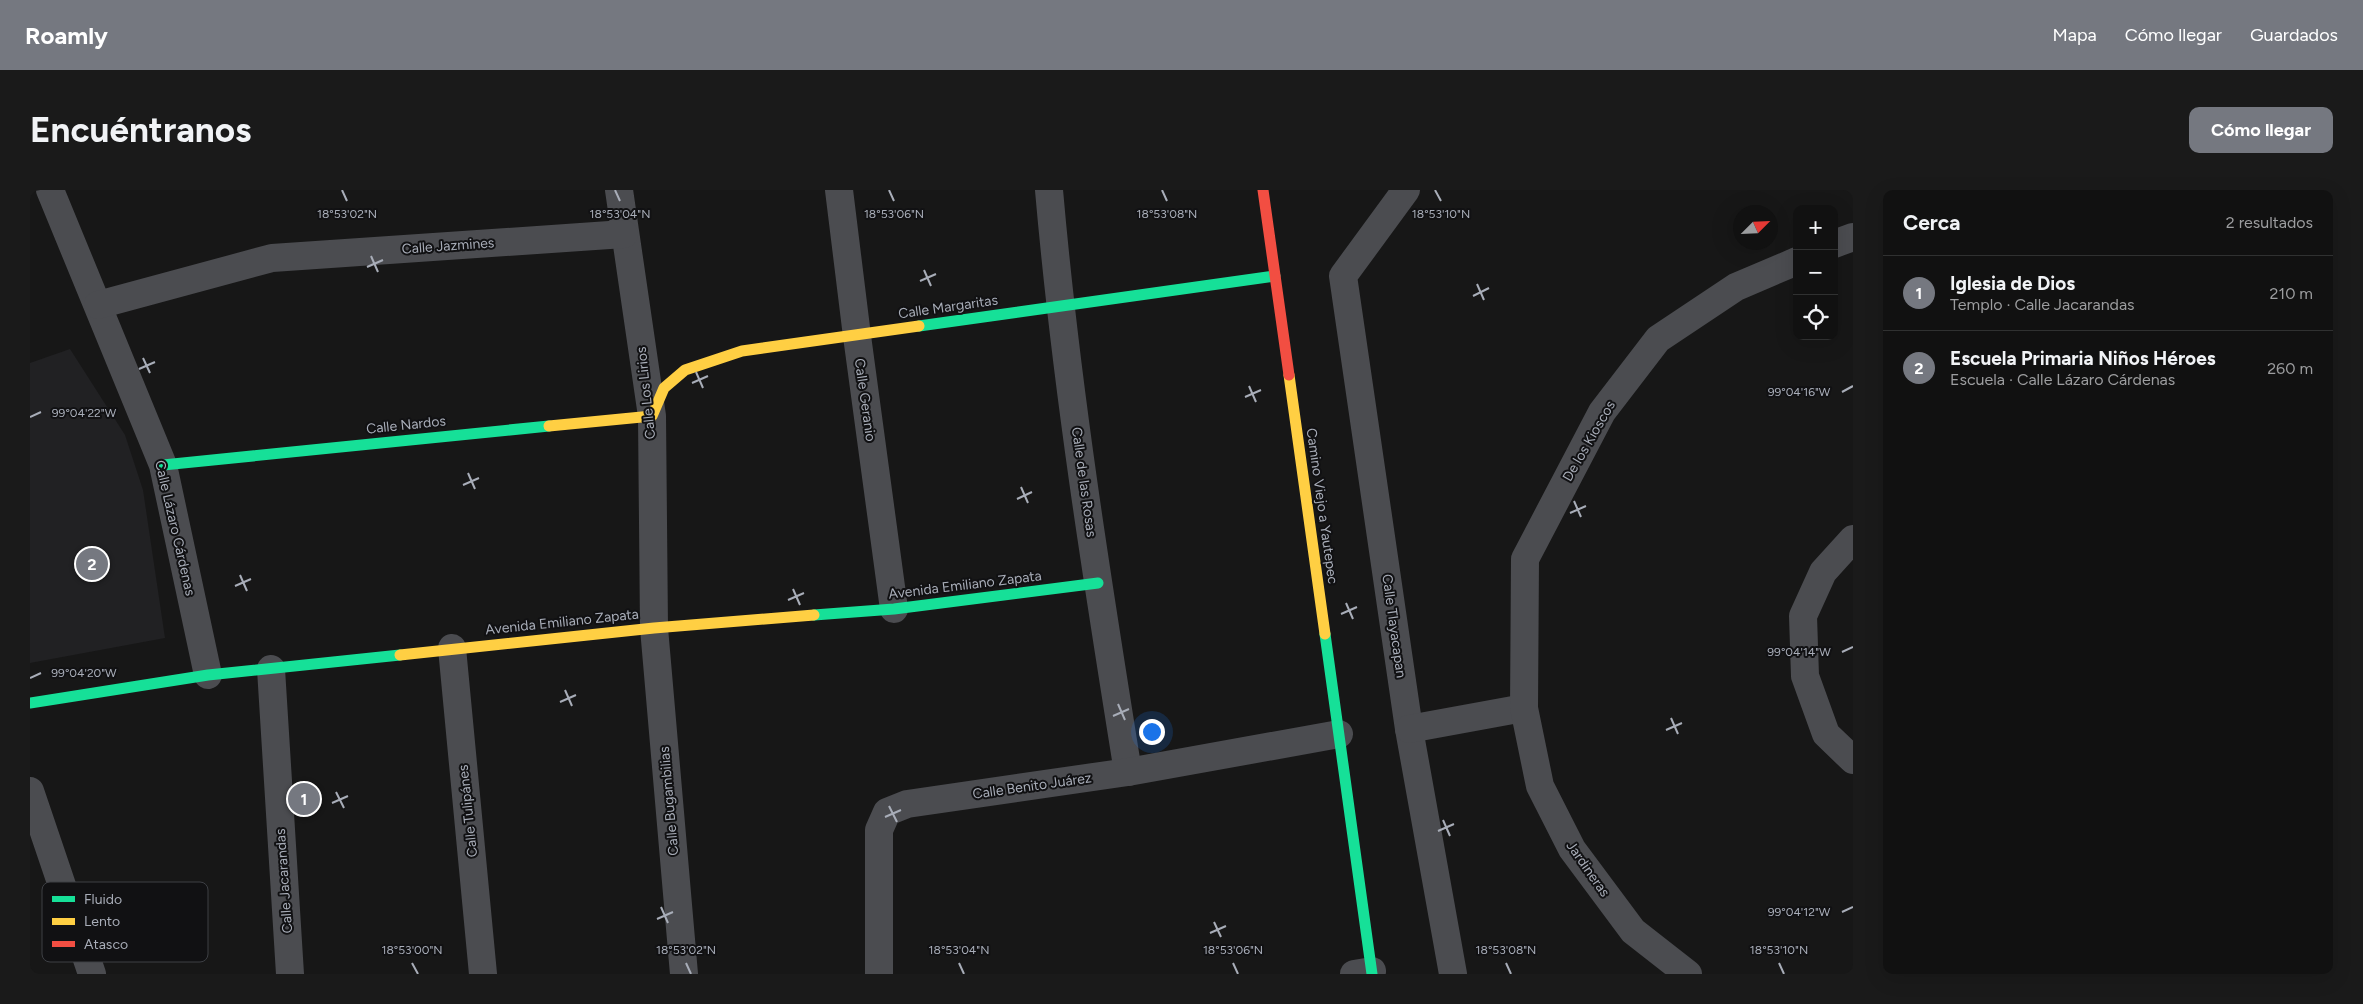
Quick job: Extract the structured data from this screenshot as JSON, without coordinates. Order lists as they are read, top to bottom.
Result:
{
  "streets": {
    "street": [
      "Calle Jazmines",
      "Calle Margaritas",
      "Calle Los Lirios",
      "Calle Geranio",
      "Calle Nardos",
      "De los Kioscos",
      "Calle de las Rosas",
      "Camino Viejo a Yautepec",
      "Calle Lázaro Cárdenas",
      "Avenida Emiliano Zapata",
      "Calle Tlayacapan",
      "Calle Benito Juárez",
      "Calle Bugambilias",
      "Calle Tulipánes",
      "Jardineras",
      "Calle Jacarandas"
    ]
  },
  "crossings": [
    ["Calle Jazmines", "Calle Los Lirios"],
    ["Calle Jazmines", "Calle Lázaro Cárdenas"],
    ["Calle Margaritas", "Calle Los Lirios"],
    ["Calle Margaritas", "Calle Geranio"],
    ["Calle Margaritas", "Calle Nardos"],
    ["Calle Margaritas", "Calle de las Rosas"],
    ["Calle Margaritas", "Camino Viejo a Yautepec"],
    ["Calle Los Lirios", "Calle Nardos"],
    ["Calle Los Lirios", "Avenida Emiliano Zapata"],
    ["Calle Los Lirios", "Calle Bugambilias"],
    ["Calle Geranio", "Avenida Emiliano Zapata"],
    ["Calle Nardos", "Calle Lázaro Cárdenas"],
    ["De los Kioscos", "Jardineras"],
    ["Calle de las Rosas", "Avenida Emiliano Zapata"],
    ["Calle de las Rosas", "Calle Benito Juárez"],
    ["Camino Viejo a Yautepec", "Calle Benito Juárez"],
    ["Calle Lázaro Cárdenas", "Avenida Emiliano Zapata"],
    ["Avenida Emiliano Zapata", "Calle Bugambilias"],
    ["Avenida Emiliano Zapata", "Calle Tulipánes"],
    ["Avenida Emiliano Zapata", "Calle Jacarandas"]
  ],
  "legend": ["Fluido", "Lento", "Atasco"],
  "north": "top right",
  "page": {
    "header": "Roamly",
    "nav": ["Mapa", "Cómo llegar", "Guardados"],
    "buttons": "Cómo llegar",
    "title": "Encuéntranos",
    "heading": ["Cerca", "2 resultados"],
    "map_buttons": ["+", "−"],
    "list": [
      {
        "mark": "1",
        "name": "Iglesia de Dios",
        "note": "Templo · Calle Jacarandas",
        "value": "210 m"
      },
      {
        "mark": "2",
        "name": "Escuela Primaria Niños Héroes",
        "note": "Escuela · Calle Lázaro Cárdenas",
        "value": "260 m"
      }
    ],
    "pins": ["2", "1"]
  },
  "coordinates": [
    "18°53'02\"N",
    "18°53'04\"N",
    "18°53'06\"N",
    "18°53'08\"N",
    "18°53'10\"N",
    "99°04'16\"W",
    "99°04'22\"W",
    "99°04'14\"W",
    "99°04'20\"W",
    "99°04'12\"W",
    "18°53'00\"N"
  ]
}
